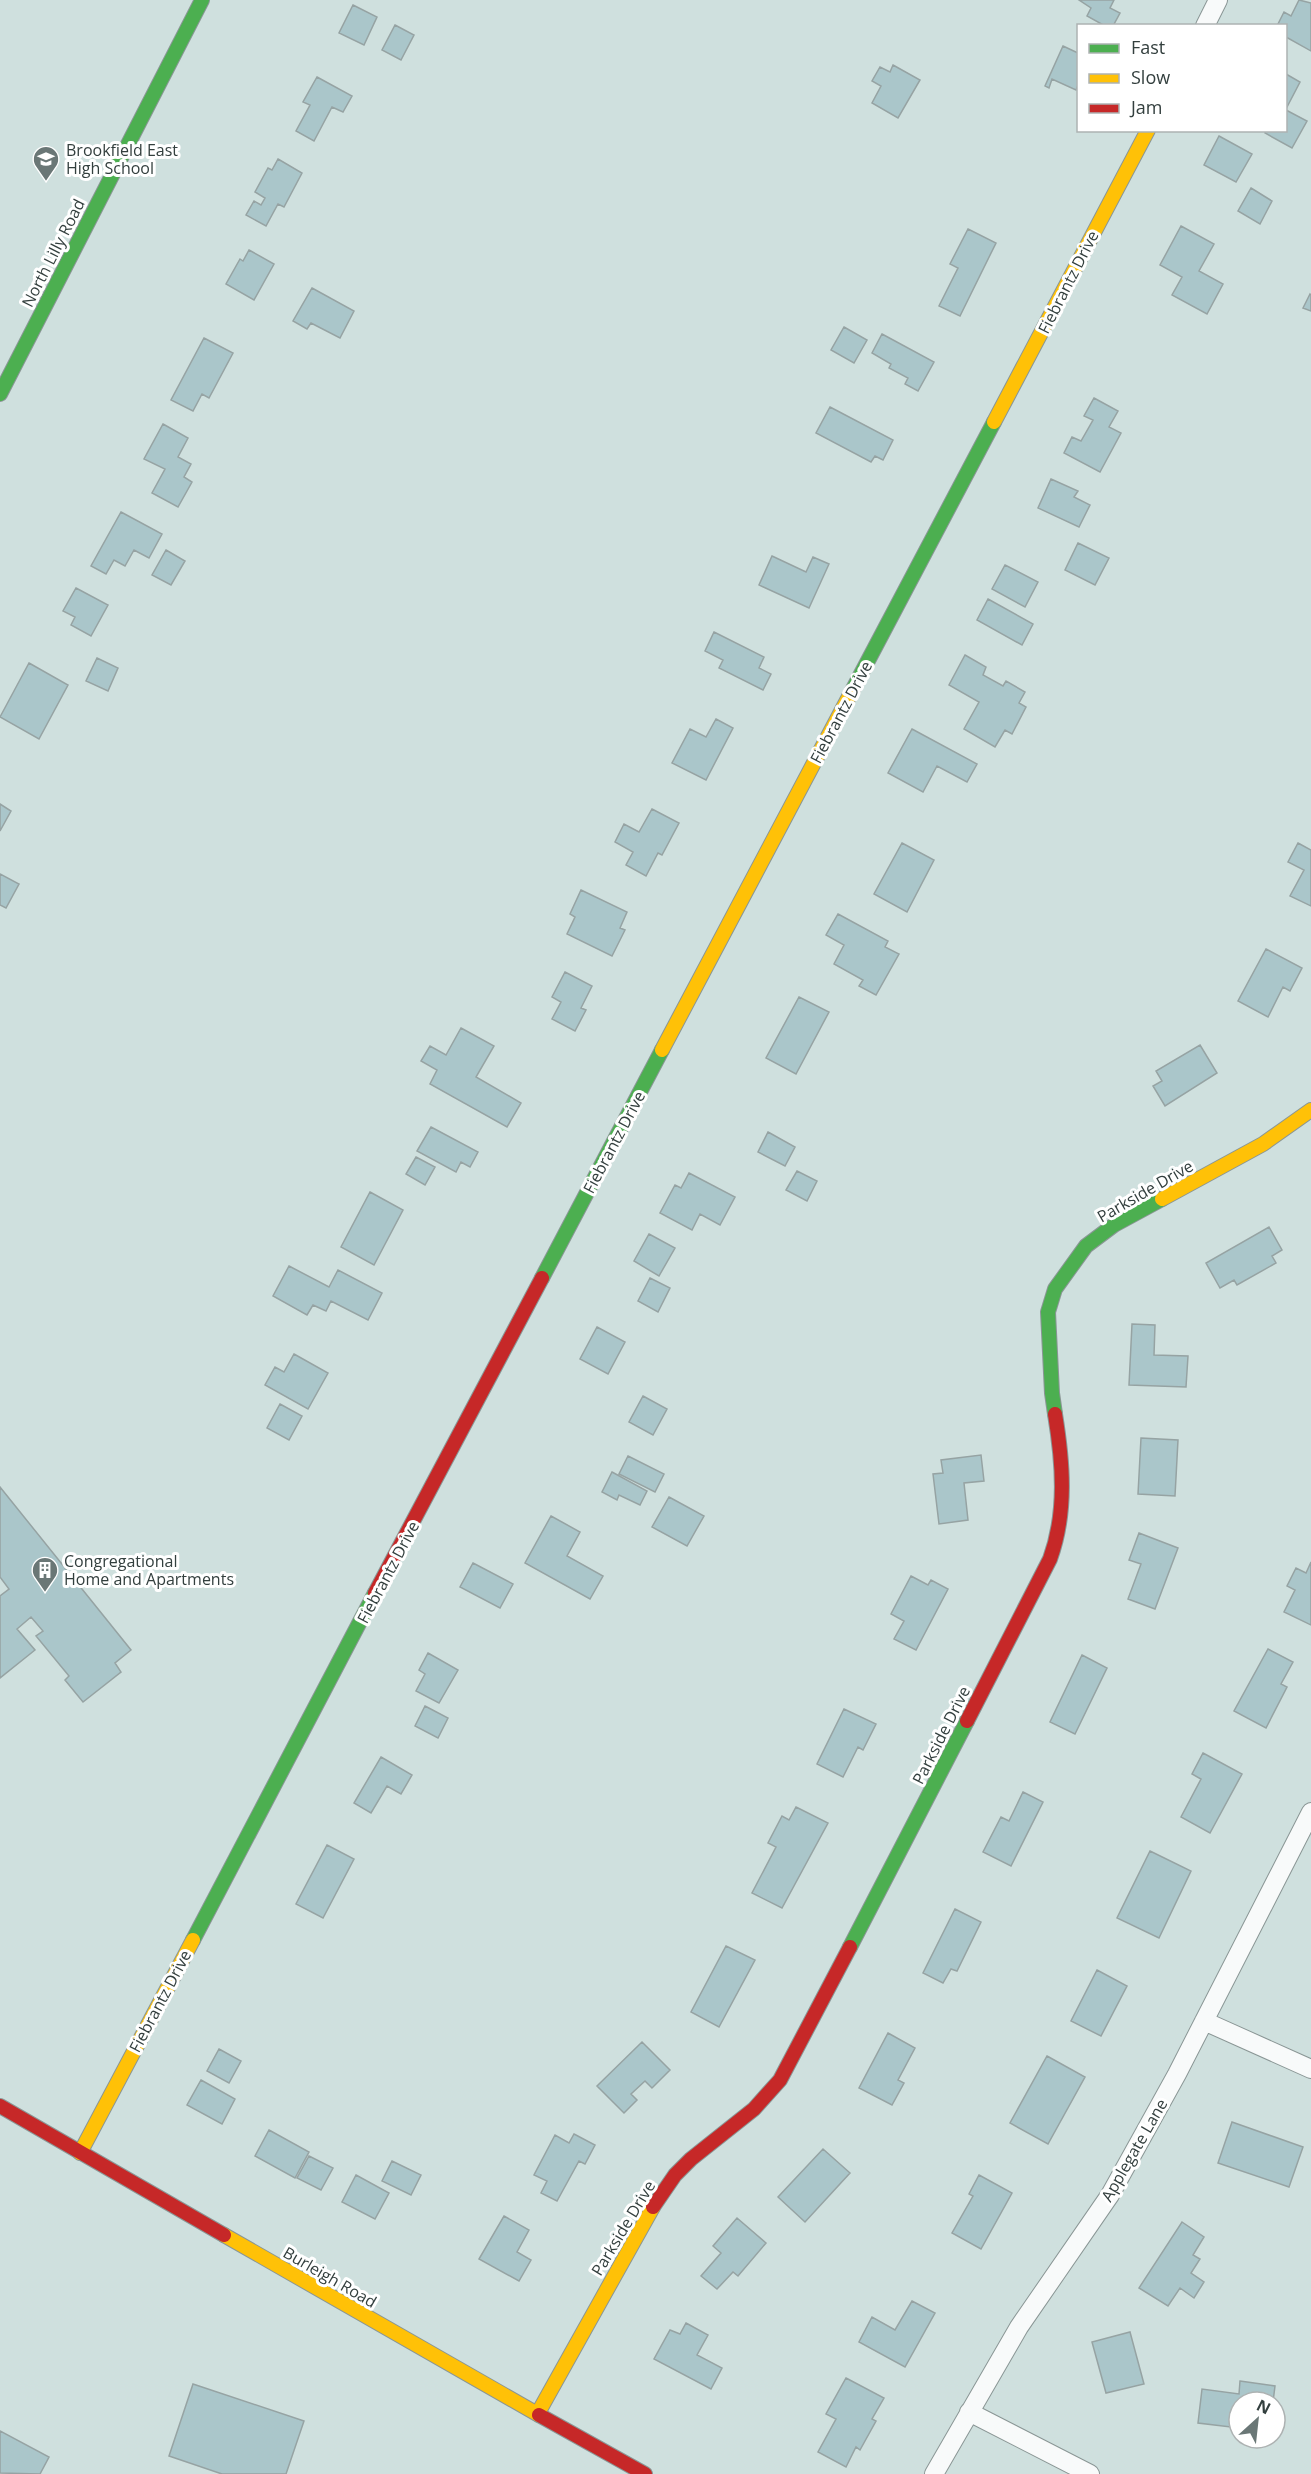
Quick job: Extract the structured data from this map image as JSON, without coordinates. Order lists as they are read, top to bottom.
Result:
{
  "streets": {
    "street": [
      "North Lilly Road",
      "Fiebrantz Drive",
      "Parkside Drive",
      "Applegate Lane",
      "Burleigh Road"
    ]
  },
  "crossings": [
    ["Fiebrantz Drive", "Burleigh Road"],
    ["Parkside Drive", "Burleigh Road"]
  ],
  "places": {
    "school or university": ["Brookfield East High School"],
    "building": ["Congregational Home and Apartments"]
  },
  "legend": ["Fast", "Slow", "Jam"],
  "north": "top right"
}
